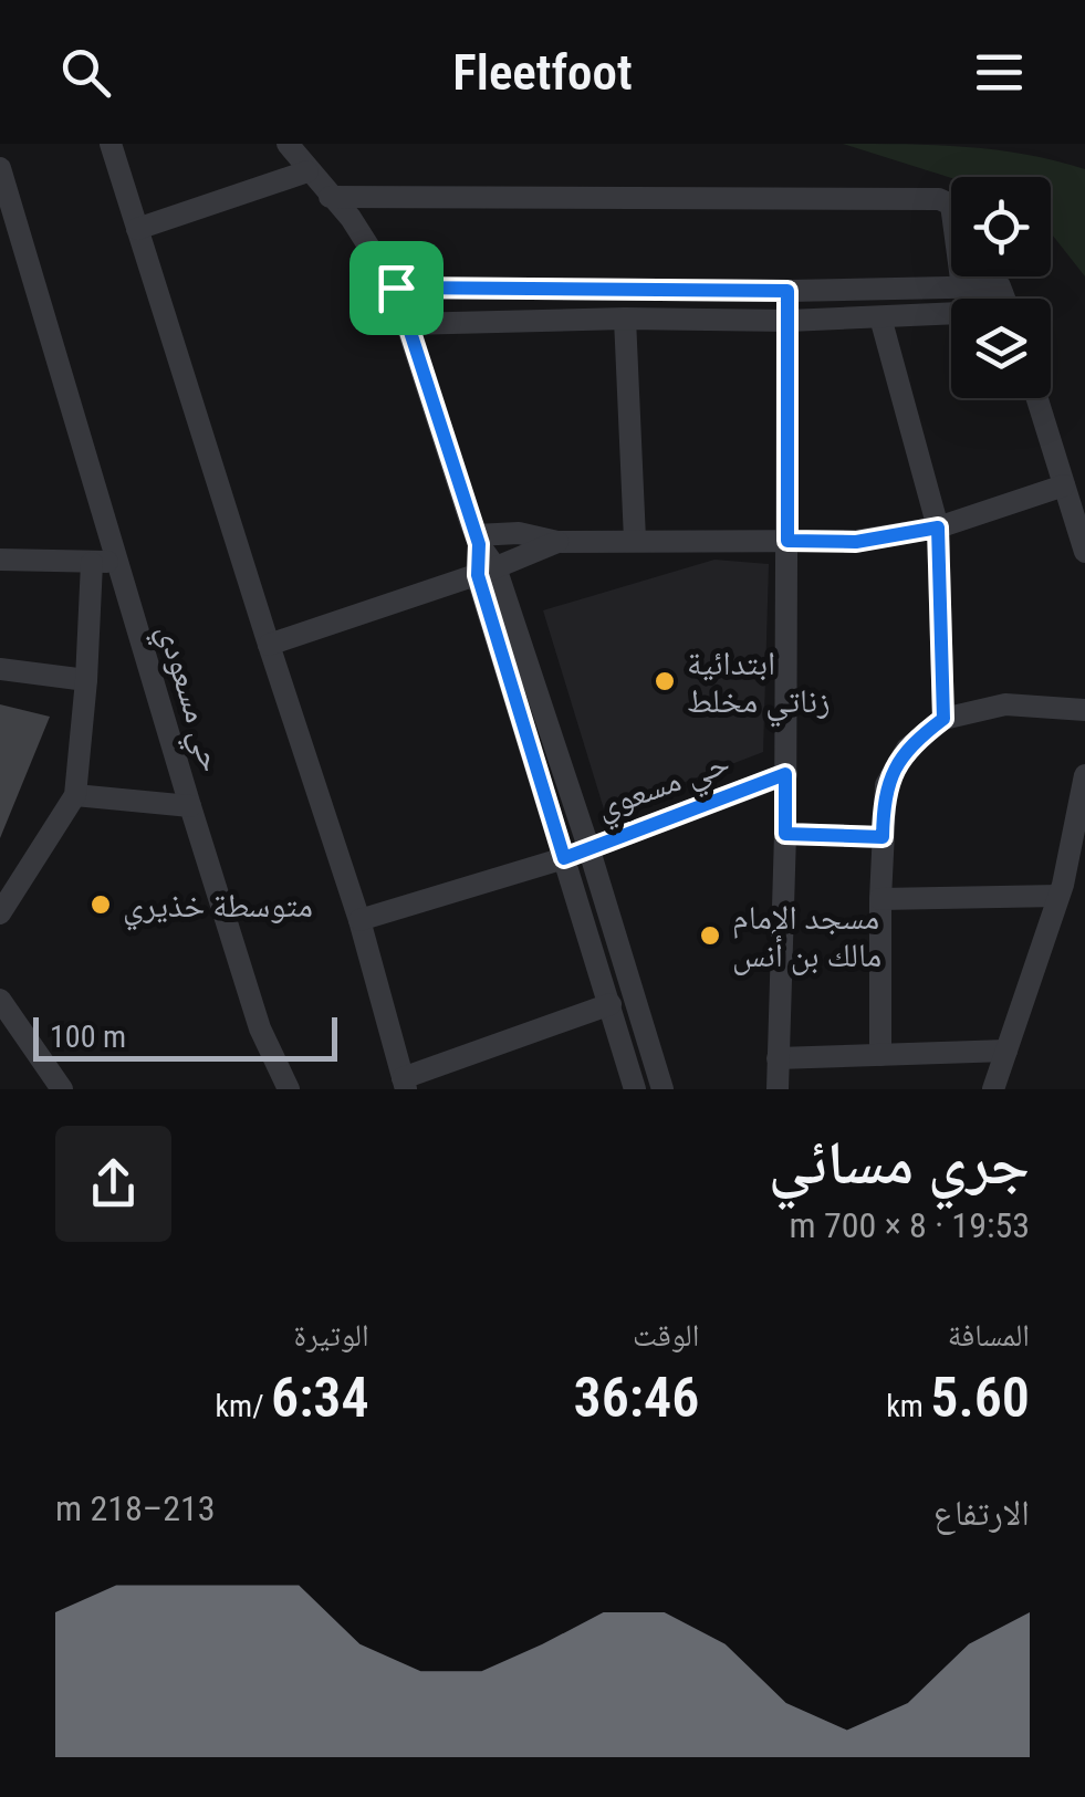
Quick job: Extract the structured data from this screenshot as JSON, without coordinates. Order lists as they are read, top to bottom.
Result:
{
  "streets": {
    "street": ["حي مسعودي", "حي مسعوي"]
  },
  "places": ["ابتدائية زناتي مخلط", "متوسطة خذيري", "مسجد الإمام مالك بن أنس"],
  "scale_bar": "100 m",
  "page": {
    "header": "Fleetfoot",
    "scale": "100 m",
    "heading": ["جري مسائي", "19:53 · 8 × 700 m"],
    "stats": [
      ["المسافة", "5.60 km"],
      ["الوقت", "36:46"],
      ["الوتيرة", "6:34 /km"]
    ],
    "chart": ["الارتفاع", "213–218 m"]
  }
}
